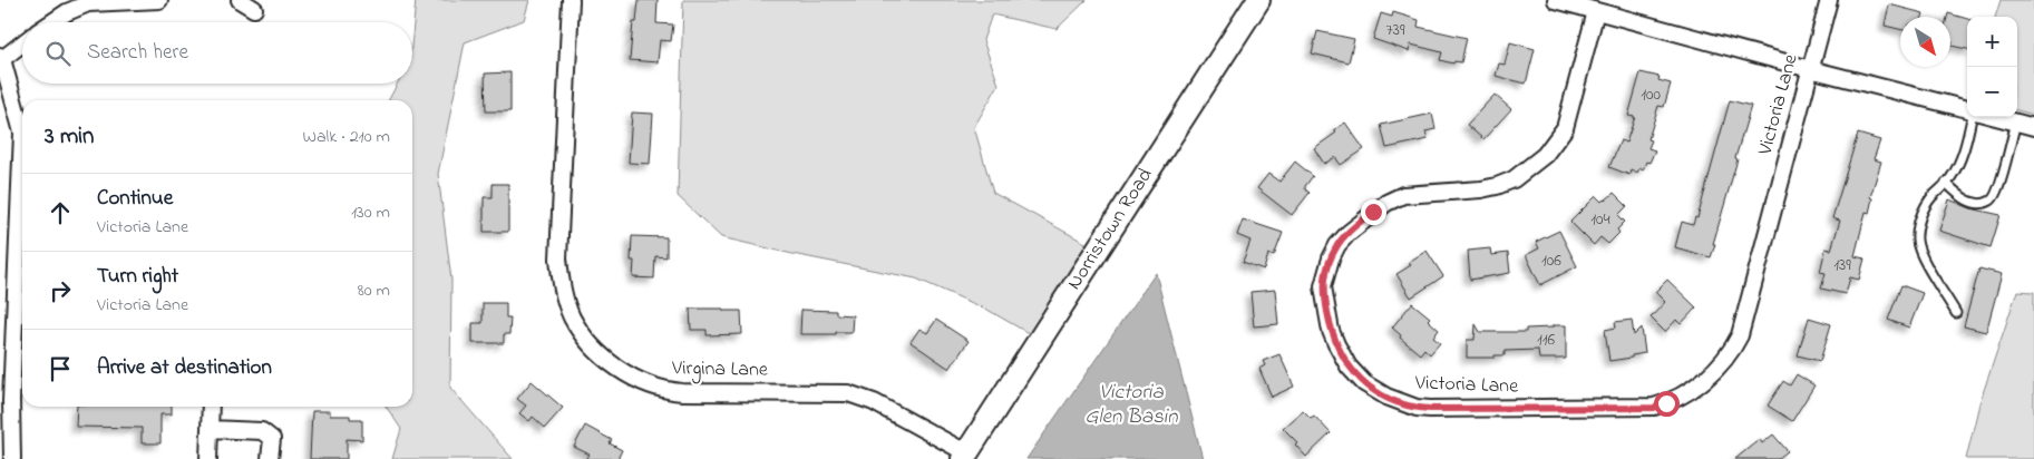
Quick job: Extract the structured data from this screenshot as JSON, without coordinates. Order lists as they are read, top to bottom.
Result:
{
  "streets": {
    "main road": ["Norristown Road"],
    "street": ["Victoria Lane", "Virgina Lane"]
  },
  "crossings": [
    ["Norristown Road", "Virgina Lane"]
  ],
  "water": ["Victoria Glen Basin"],
  "house_numbers": [
    "739",
    "100",
    "104",
    "106",
    "139",
    "116"
  ],
  "north": "bottom right",
  "page": {
    "map_buttons": ["+", "−"],
    "search": "Search here",
    "heading": ["3 min", "Walk · 210 m"],
    "list": [
      ["Continue", "Victoria Lane", "130 m"],
      ["Turn right", "Victoria Lane", "80 m"],
      "Arrive at destination"
    ]
  }
}
